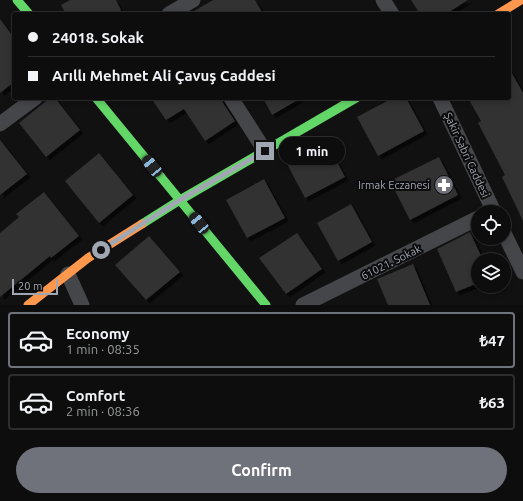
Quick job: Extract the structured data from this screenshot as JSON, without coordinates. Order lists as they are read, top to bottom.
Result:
{
  "streets": {
    "street": ["Şakir Sabri Caddesi", "61021. Sokak"]
  },
  "places": {
    "pharmacy": ["Irmak Eczanesi"]
  },
  "scale_bar": "20 m",
  "page": {
    "banner": ["24018. Sokak", "Arıllı Mehmet Ali Çavuş Caddesi"],
    "bubble": "1 min",
    "scale": "20 m",
    "list": [
      {
        "name": "Economy",
        "note": "1 min · 08:35",
        "value": "₺47"
      },
      {
        "name": "Comfort",
        "note": "2 min · 08:36",
        "value": "₺63"
      }
    ],
    "buttons": "Confirm"
  }
}
